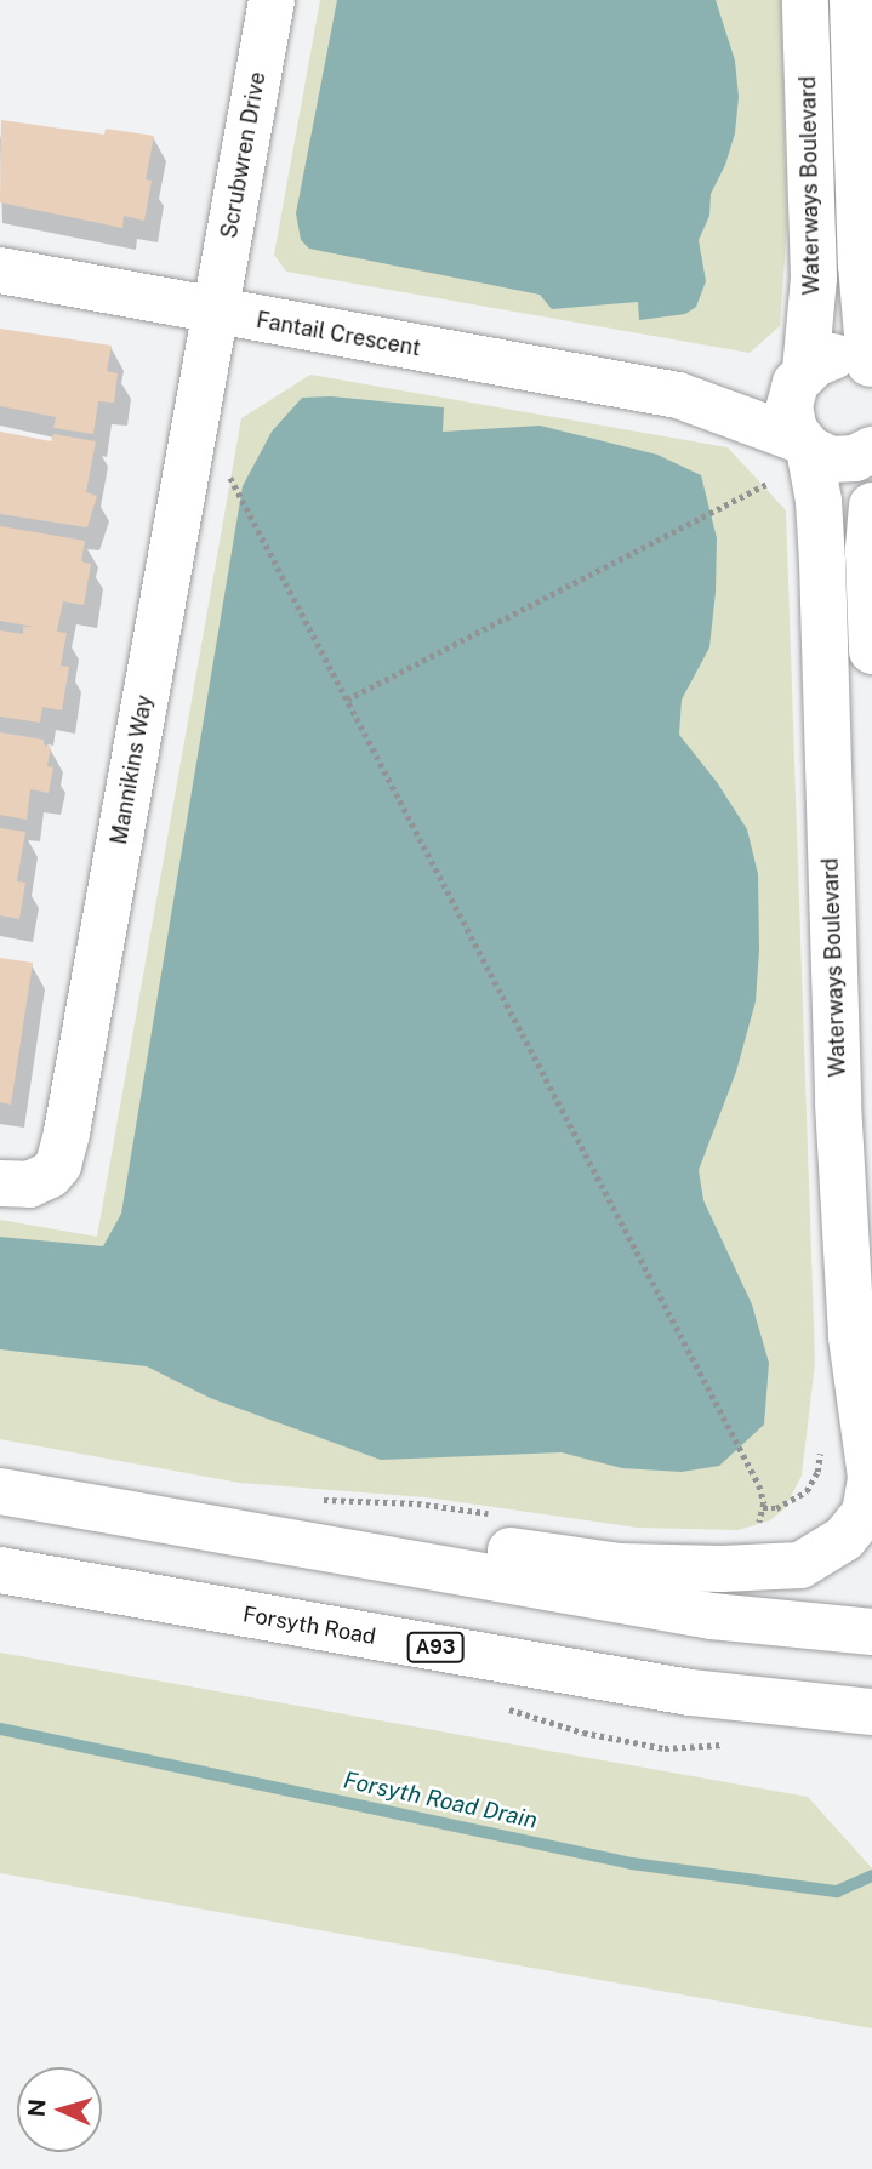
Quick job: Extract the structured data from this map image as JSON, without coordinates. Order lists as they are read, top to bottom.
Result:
{
  "streets": {
    "main road": [
      "Scrubwren Drive",
      "Waterways Boulevard",
      "Fantail Crescent",
      "Mannikins Way",
      "Forsyth Road",
      "A93"
    ]
  },
  "crossings": [
    ["Scrubwren Drive", "Fantail Crescent"],
    ["Scrubwren Drive", "Mannikins Way"],
    ["Waterways Boulevard", "Fantail Crescent"],
    ["Fantail Crescent", "Mannikins Way"]
  ],
  "water": ["Forsyth Road Drain"],
  "north": "left"
}
